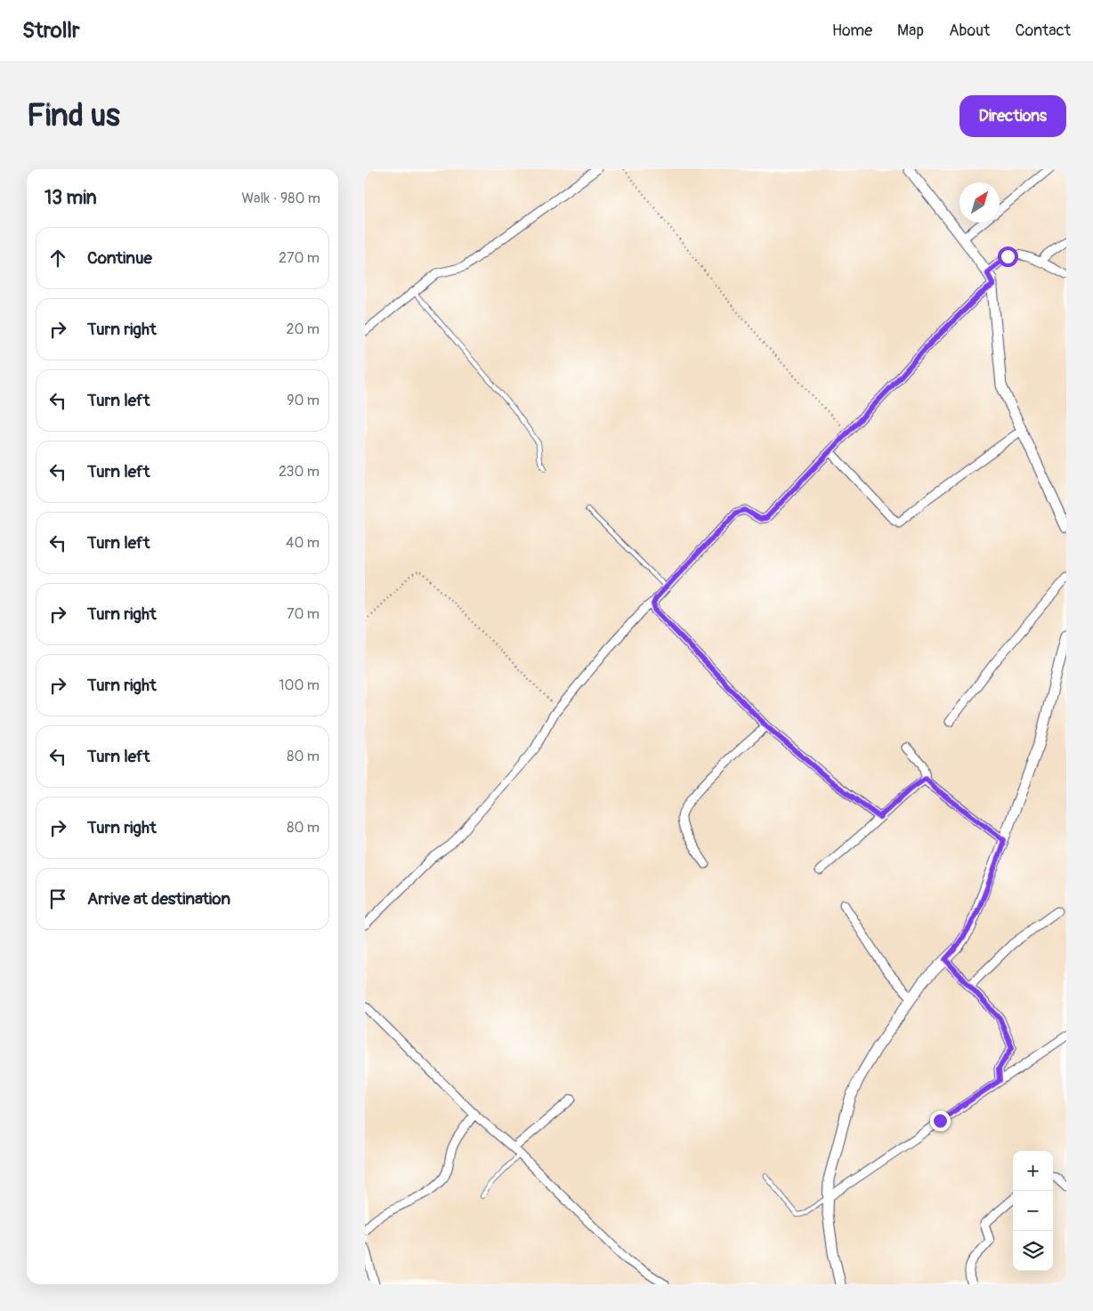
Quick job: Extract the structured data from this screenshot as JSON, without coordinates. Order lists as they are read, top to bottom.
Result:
{
  "north": "top right",
  "page": {
    "header": "Strollr",
    "nav": [
      "Home",
      "Map",
      "About",
      "Contact"
    ],
    "buttons": "Directions",
    "title": "Find us",
    "heading": ["13 min", "Walk · 980 m"],
    "list": [
      ["Continue", "270 m"],
      ["Turn right", "20 m"],
      ["Turn left", "90 m"],
      ["Turn left", "230 m"],
      ["Turn left", "40 m"],
      ["Turn right", "70 m"],
      ["Turn right", "100 m"],
      ["Turn left", "80 m"],
      ["Turn right", "80 m"],
      "Arrive at destination"
    ],
    "map_buttons": ["+", "−"]
  }
}
